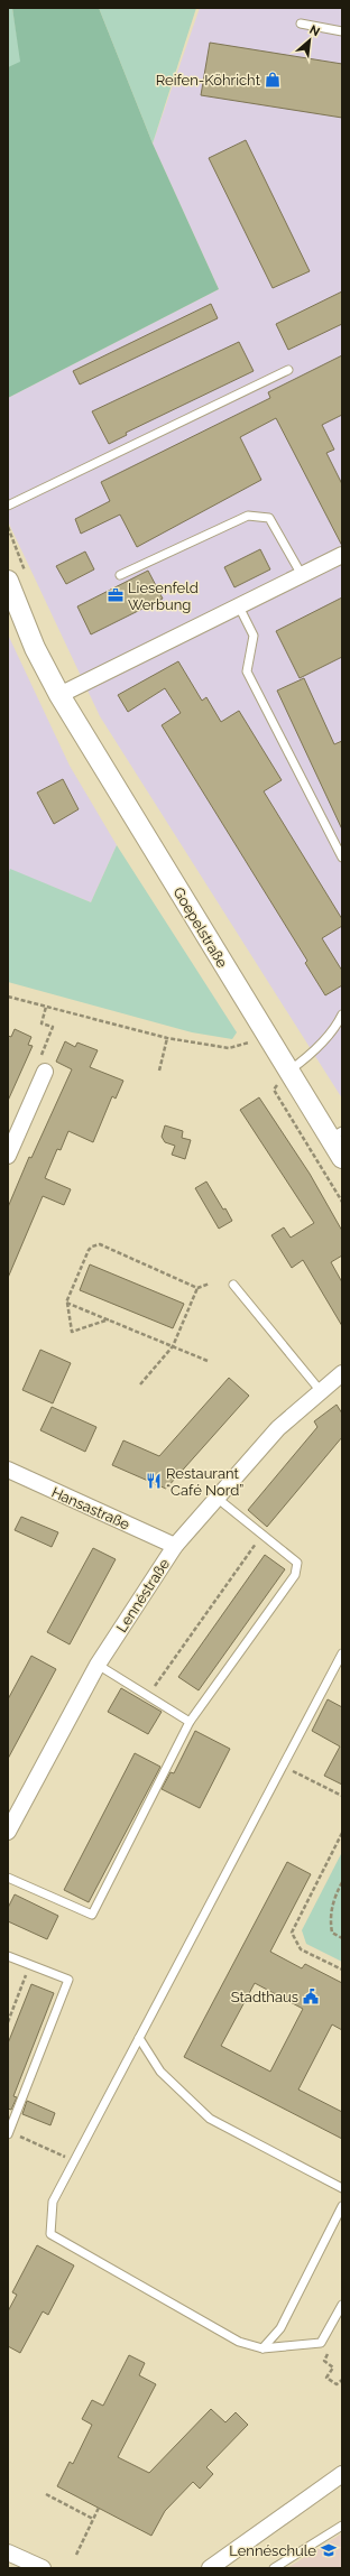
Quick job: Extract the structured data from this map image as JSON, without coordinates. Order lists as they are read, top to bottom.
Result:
{
  "streets": {
    "street": ["Goepelstraße", "Hansastraße", "Lennéstraße"]
  },
  "crossings": [
    ["Hansastraße", "Lennéstraße"]
  ],
  "places": {
    "shop": ["Reifen-Köhricht"],
    "office": ["Liesenfeld Werbung"],
    "restaurant": ["Restaurant “Café Nord”"],
    "public building": ["Stadthaus"],
    "school or university": ["Lennéschule"]
  },
  "north": "top right"
}
